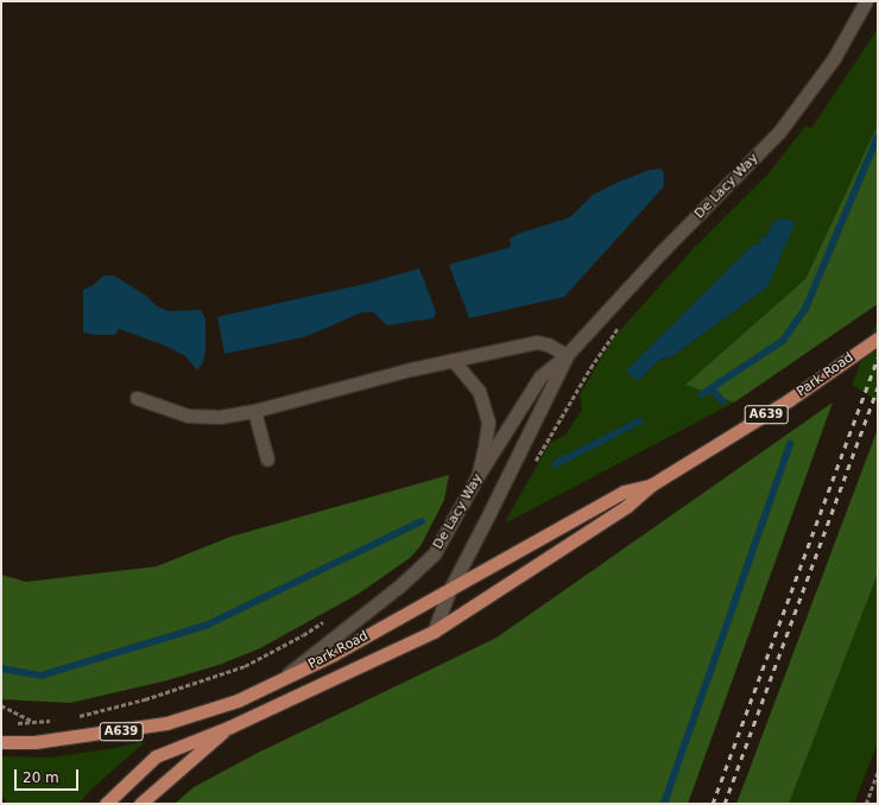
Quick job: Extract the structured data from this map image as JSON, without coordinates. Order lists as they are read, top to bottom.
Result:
{
  "streets": {
    "main road": ["Park Road", "A639"],
    "street": ["De Lacy Way"]
  },
  "crossings": [
    ["De Lacy Way", "Park Road"]
  ],
  "scale_bar": "20 m"
}
